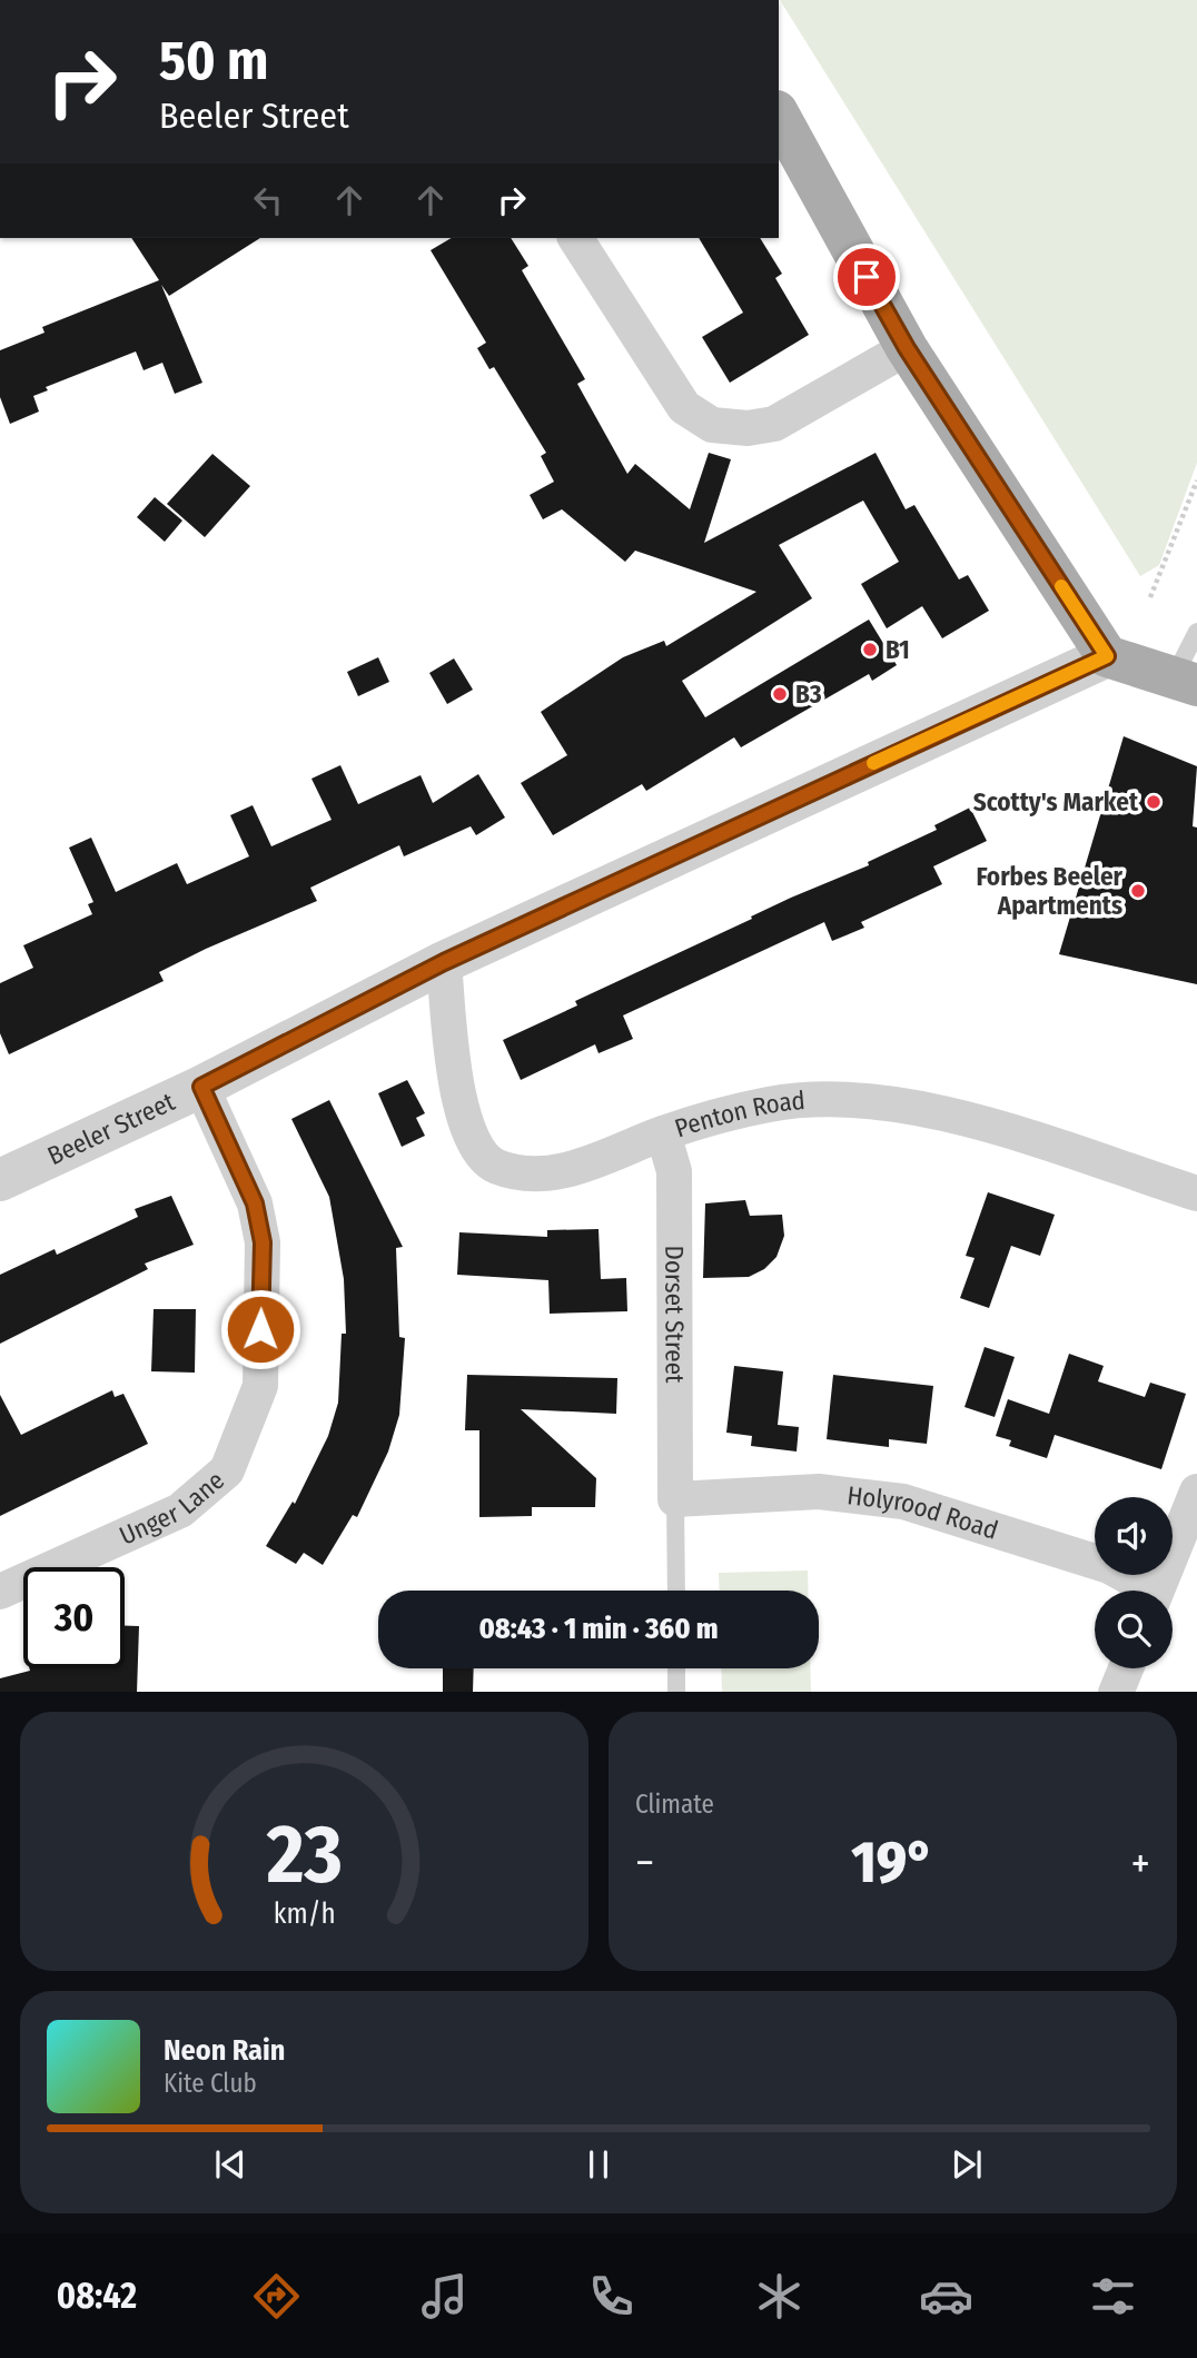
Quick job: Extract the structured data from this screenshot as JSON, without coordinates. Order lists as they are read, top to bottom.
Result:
{
  "streets": {
    "street": [
      "Penton Road",
      "Beeler Street",
      "Dorset Street",
      "Unger Lane",
      "Holyrood Road"
    ]
  },
  "crossings": [
    ["Penton Road", "Beeler Street"],
    ["Penton Road", "Dorset Street"],
    ["Beeler Street", "Unger Lane"],
    ["Dorset Street", "Holyrood Road"]
  ],
  "places": [
    "B1",
    "B3",
    "Scotty's Market",
    "Forbes Beeler Apartments"
  ],
  "page": {
    "turn": ["50 m", "Beeler Street"],
    "limit": "30",
    "trip": "08:43 · 1 min · 360 m",
    "tile": "Climate",
    "heat": ["−", "19°", "+"],
    "song": ["Neon Rain", "Kite Club"],
    "tabs": "08:42",
    "gauge": ["23", "km/h"]
  }
}
